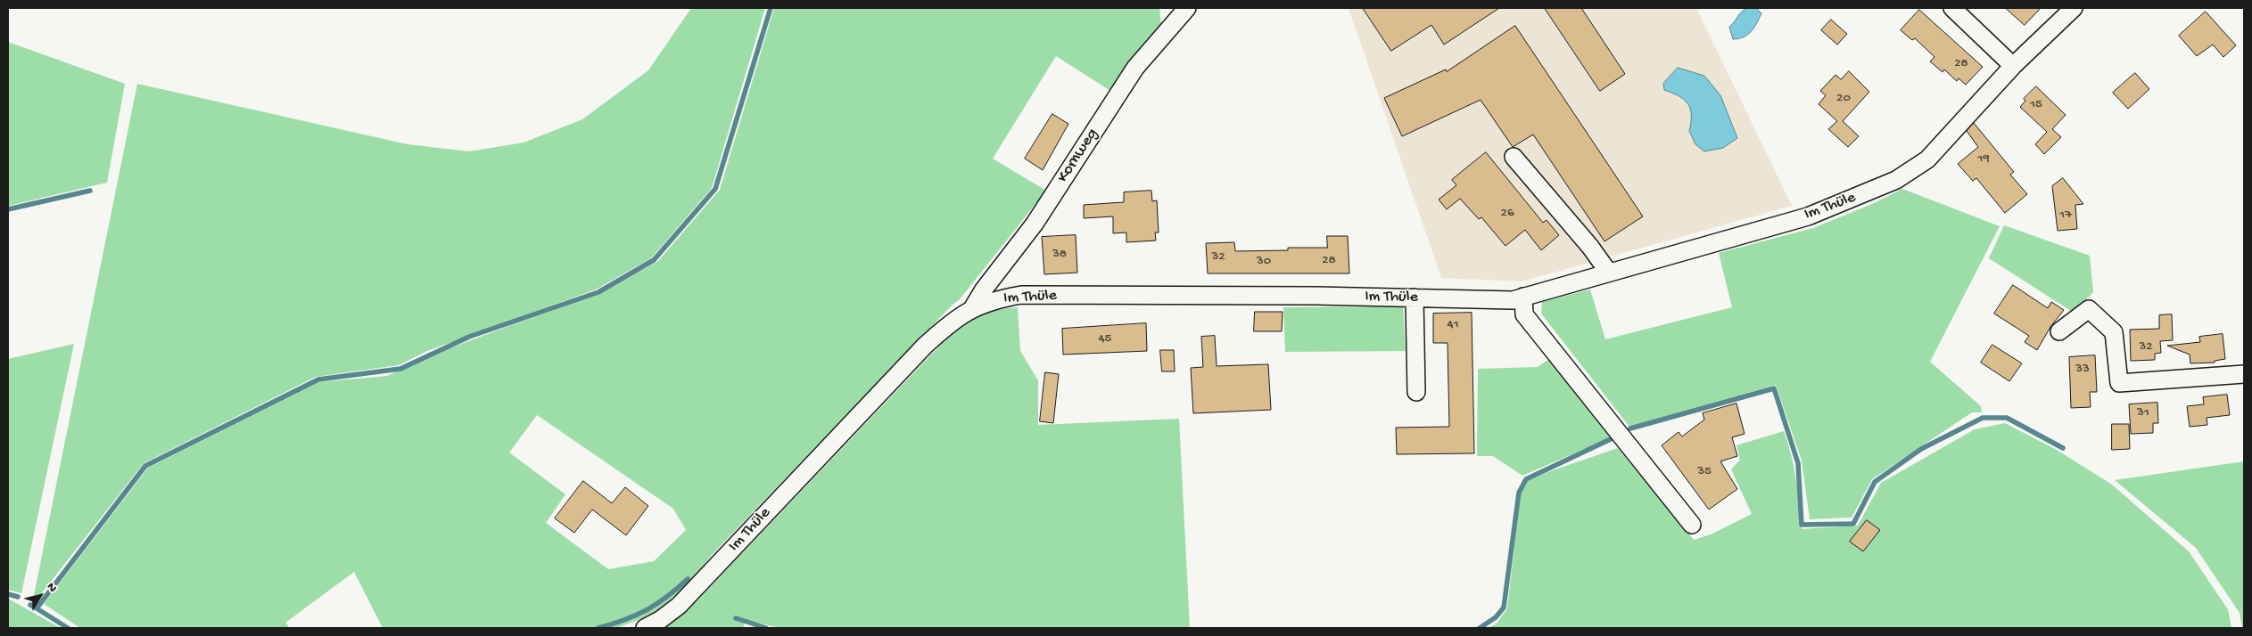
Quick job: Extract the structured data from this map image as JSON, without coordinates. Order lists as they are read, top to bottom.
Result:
{
  "streets": {
    "street": ["Kornweg", "Im Thüle"]
  },
  "crossings": [
    ["Kornweg", "Im Thüle"]
  ],
  "house_numbers": [
    "28",
    "20",
    "15",
    "19",
    "26",
    "17",
    "38",
    "32",
    "28",
    "30",
    "41",
    "45",
    "32",
    "33",
    "31",
    "35"
  ],
  "north": "top right"
}
